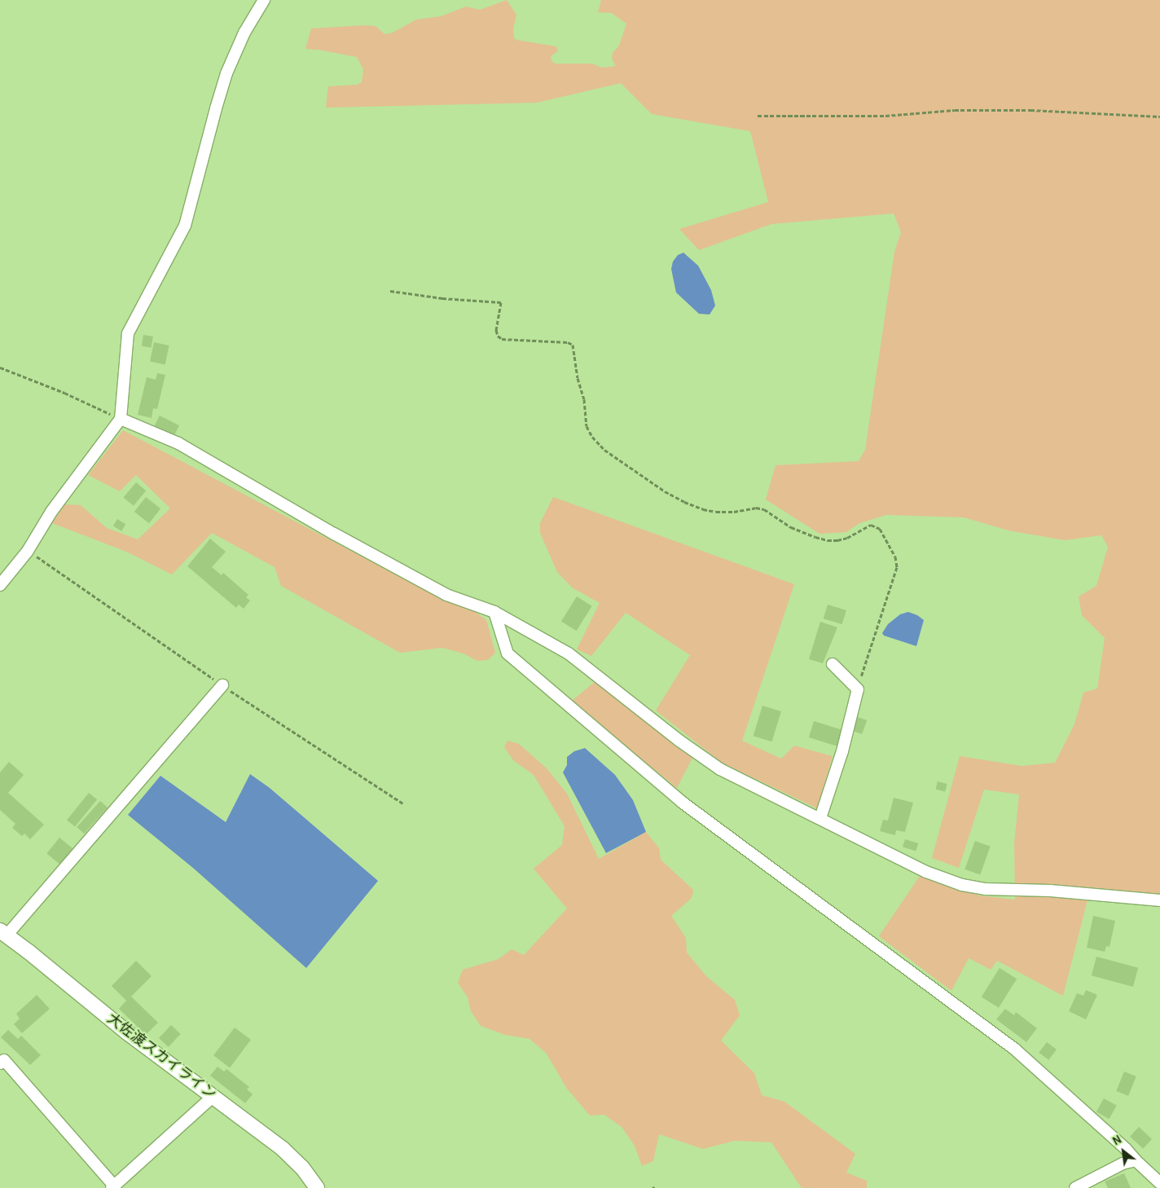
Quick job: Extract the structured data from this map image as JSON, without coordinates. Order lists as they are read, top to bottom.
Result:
{
  "streets": {
    "street": ["大佐渡スカイライン"]
  },
  "north": "top left"
}
